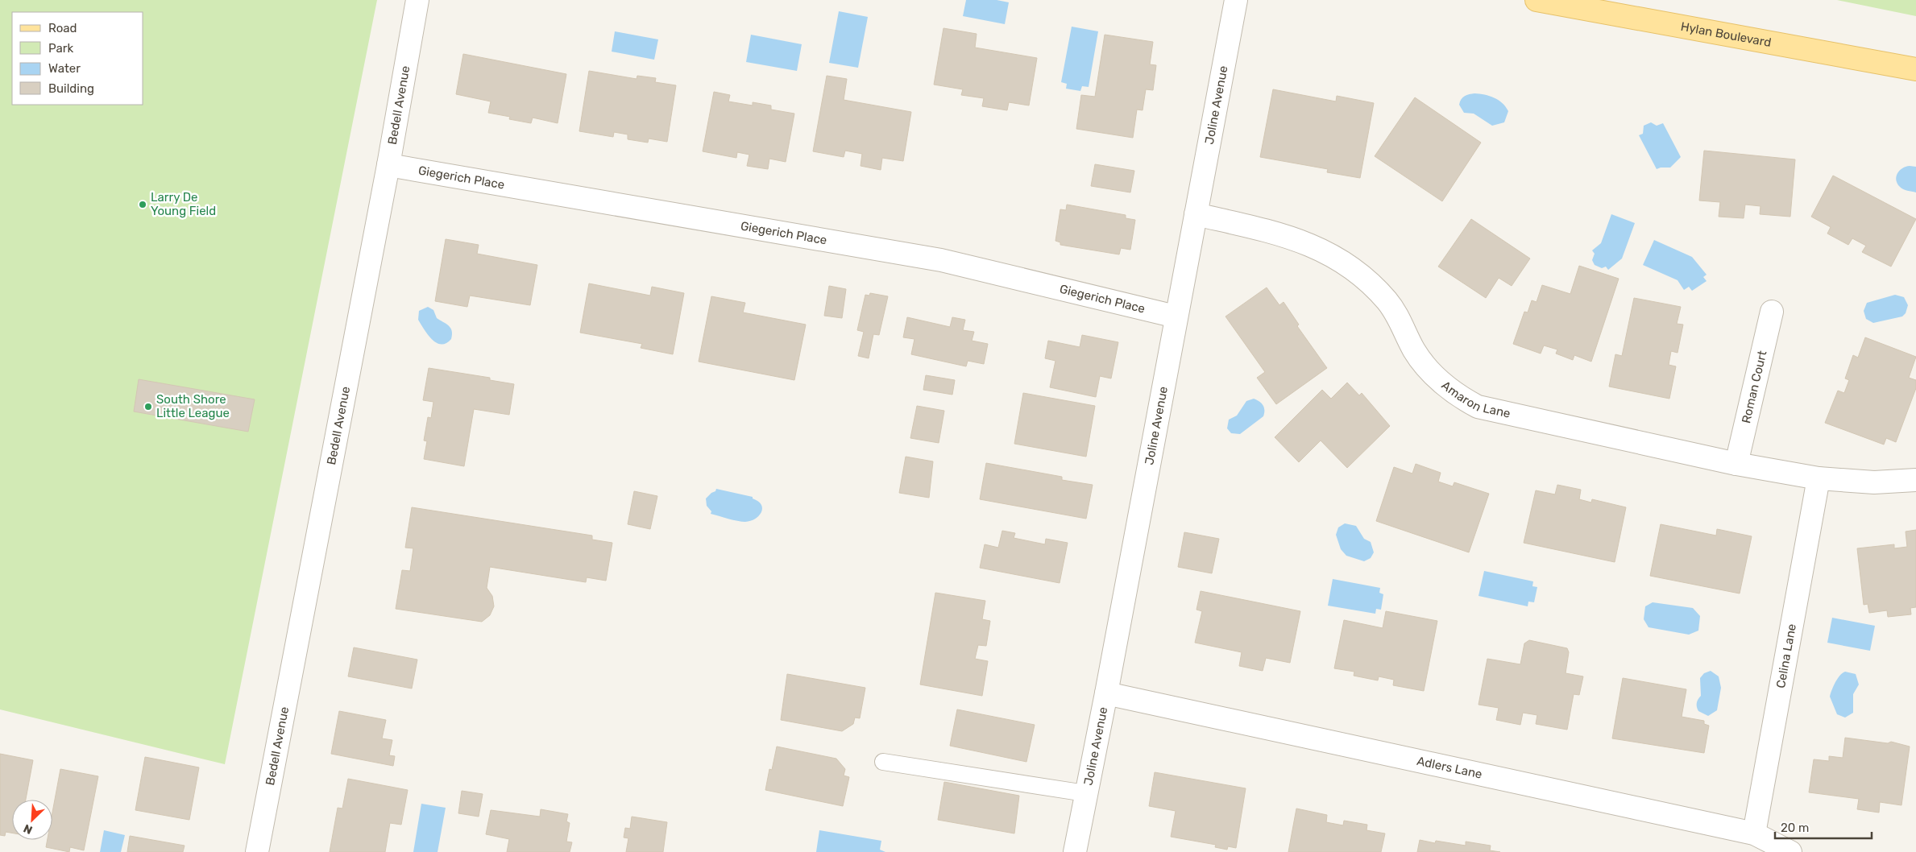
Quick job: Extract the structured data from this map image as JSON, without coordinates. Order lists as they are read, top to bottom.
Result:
{
  "streets": {
    "main road": ["Hylan Boulevard"],
    "street": [
      "Bedell Avenue",
      "Joline Avenue",
      "Giegerich Place",
      "Roman Court",
      "Amaron Lane",
      "Celina Lane",
      "Adlers Lane"
    ]
  },
  "crossings": [
    ["Bedell Avenue", "Giegerich Place"],
    ["Joline Avenue", "Giegerich Place"],
    ["Joline Avenue", "Amaron Lane"],
    ["Joline Avenue", "Adlers Lane"],
    ["Roman Court", "Amaron Lane"],
    ["Amaron Lane", "Celina Lane"],
    ["Celina Lane", "Adlers Lane"]
  ],
  "places": ["Larry De Young Field", "South Shore Little League"],
  "legend": [
    "Road",
    "Park",
    "Water",
    "Building"
  ],
  "scale_bar": "20 m",
  "north": "bottom left"
}
